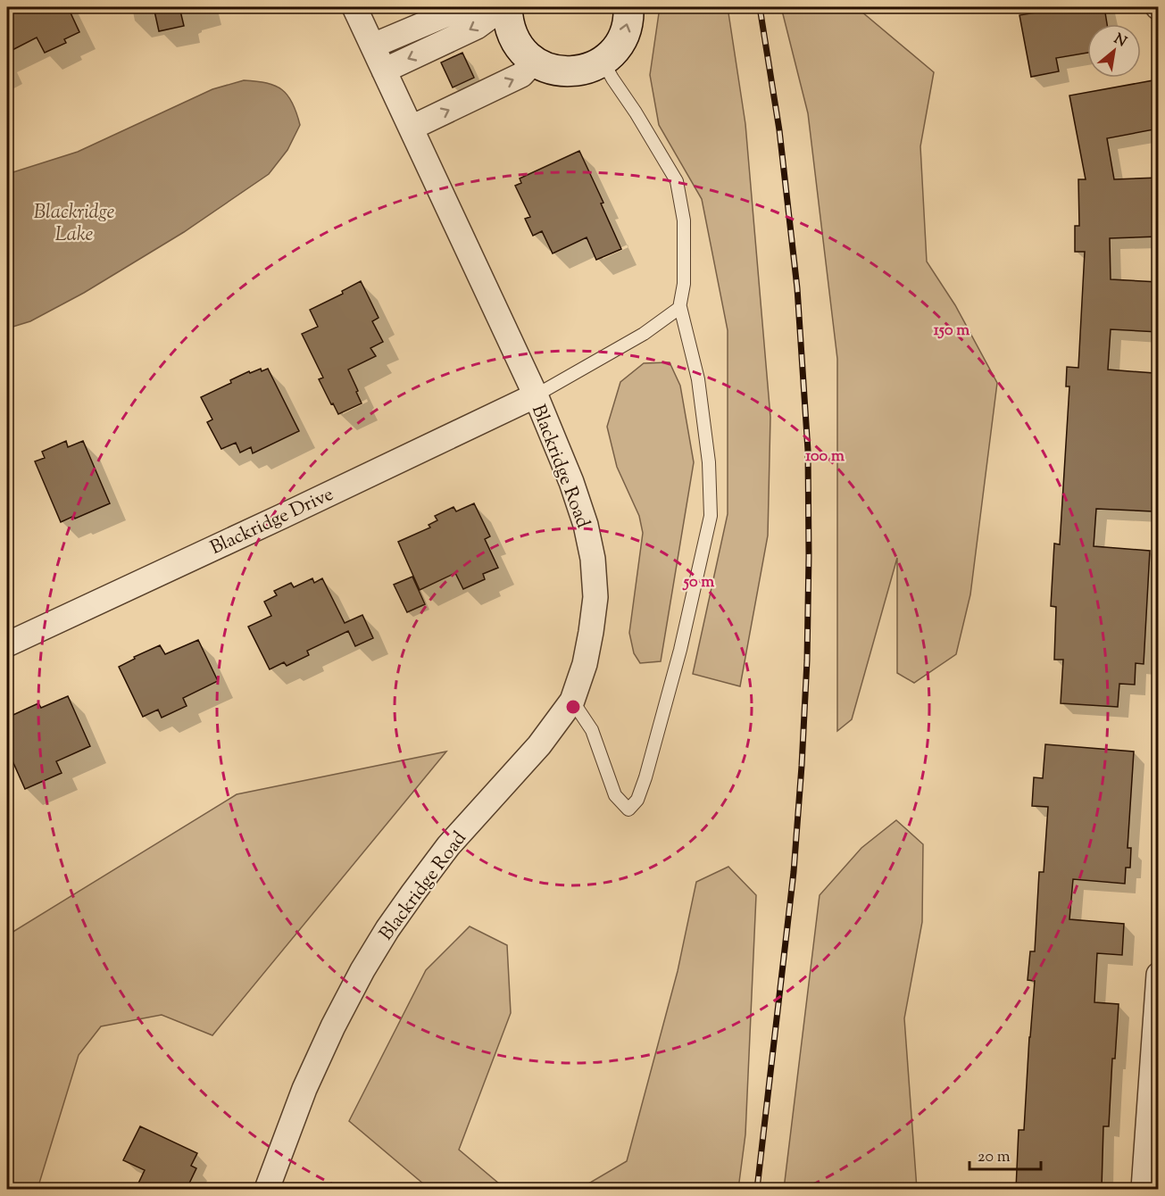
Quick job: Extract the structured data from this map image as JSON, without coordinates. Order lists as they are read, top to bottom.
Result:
{
  "streets": {
    "street": ["Blackridge Road", "Blackridge Drive"]
  },
  "crossings": [
    ["Blackridge Road", "Blackridge Drive"]
  ],
  "water": ["Blackridge Lake"],
  "scale_bar": "20 m",
  "north": "top right",
  "rings": ["150 m", "100 m", "50 m"]
}
